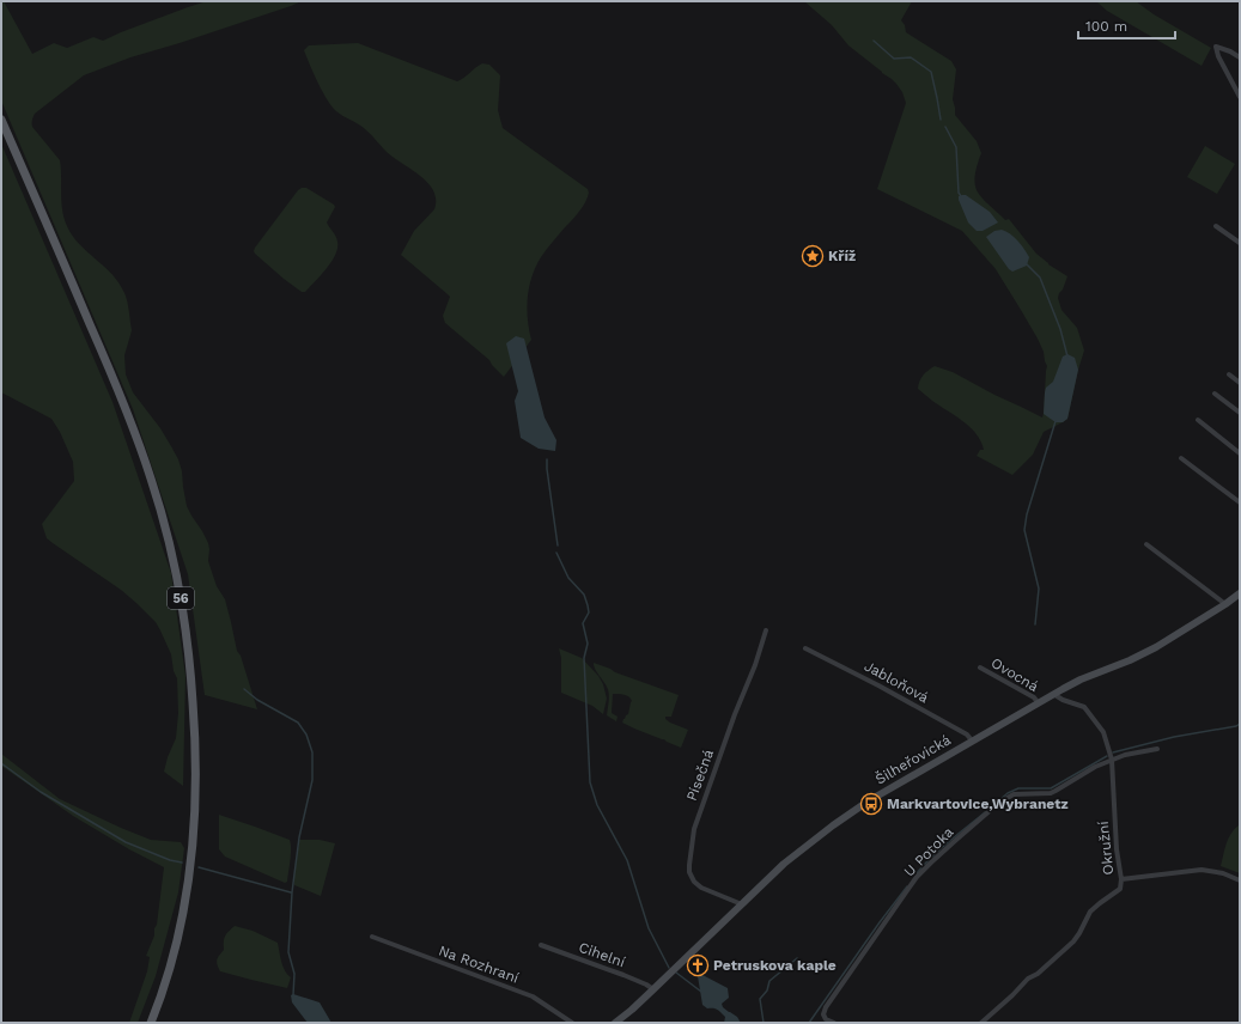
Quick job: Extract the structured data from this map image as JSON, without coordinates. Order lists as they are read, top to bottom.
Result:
{
  "streets": {
    "main road": ["56"],
    "street": [
      "Ovocná",
      "Jabloňová",
      "Šilheřovická",
      "Písečná",
      "Okružní",
      "U Potoka",
      "Cihelní",
      "Na Rozhraní"
    ]
  },
  "crossings": [
    ["Ovocná", "Šilheřovická"],
    ["Jabloňová", "Šilheřovická"],
    ["Šilheřovická", "Písečná"],
    ["Šilheřovická", "Okružní"],
    ["Šilheřovická", "Cihelní"],
    ["Okružní", "U Potoka"]
  ],
  "places": {
    "place": ["Kříž"],
    "bus stop": ["Markvartovice,Wybranetz"],
    "church": ["Petruskova kaple"]
  },
  "scale_bar": "100 m"
}
